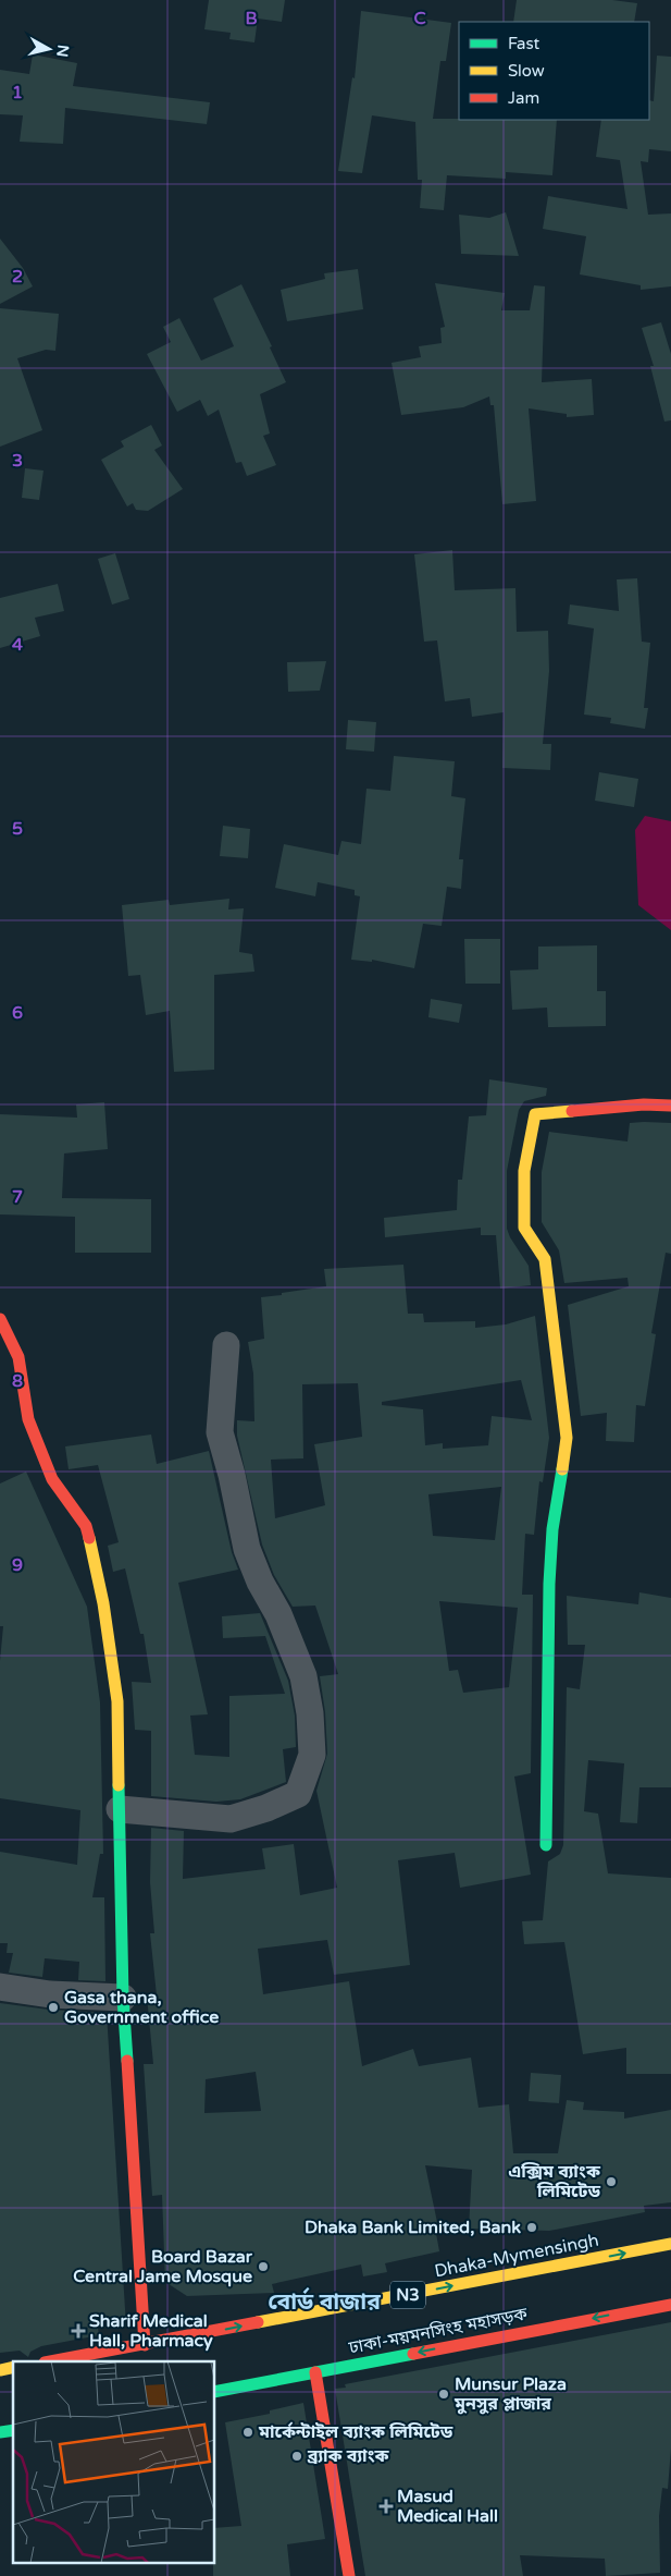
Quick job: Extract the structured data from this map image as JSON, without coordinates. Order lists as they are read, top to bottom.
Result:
{
  "streets": {
    "main road": ["Dhaka-Mymensingh", "N3", "ঢাকা-ময়মনসিংহ মহাসড়ক"]
  },
  "crossings": [
    ["Dhaka-Mymensingh", "N3"]
  ],
  "one_way": ["Dhaka-Mymensingh", "ঢাকা-ময়মনসিংহ মহাসড়ক"],
  "districts": ["বোর্ড বাজার"],
  "places": {
    "other": [
      "Gasa thana, Government office",
      "এক্সিম ব্যাংক লিমিটেড",
      "Dhaka Bank Limited, Bank",
      "Board Bazar Central Jame Mosque",
      "Munsur Plaza মুনসুর প্লাজার",
      "মার্কেন্টাইল ব্যাংক লিমিটেড",
      "ব্র্যাক ব্যাংক"
    ],
    "health": ["Sharif Medical Hall, Pharmacy", "Masud Medical Hall"]
  },
  "legend": ["Fast", "Slow", "Jam"],
  "north": "right",
  "grid": {
    "columns": ["B", "C"],
    "rows": [
      "1",
      "2",
      "3",
      "4",
      "5",
      "6",
      "7",
      "8",
      "9"
    ]
  }
}
